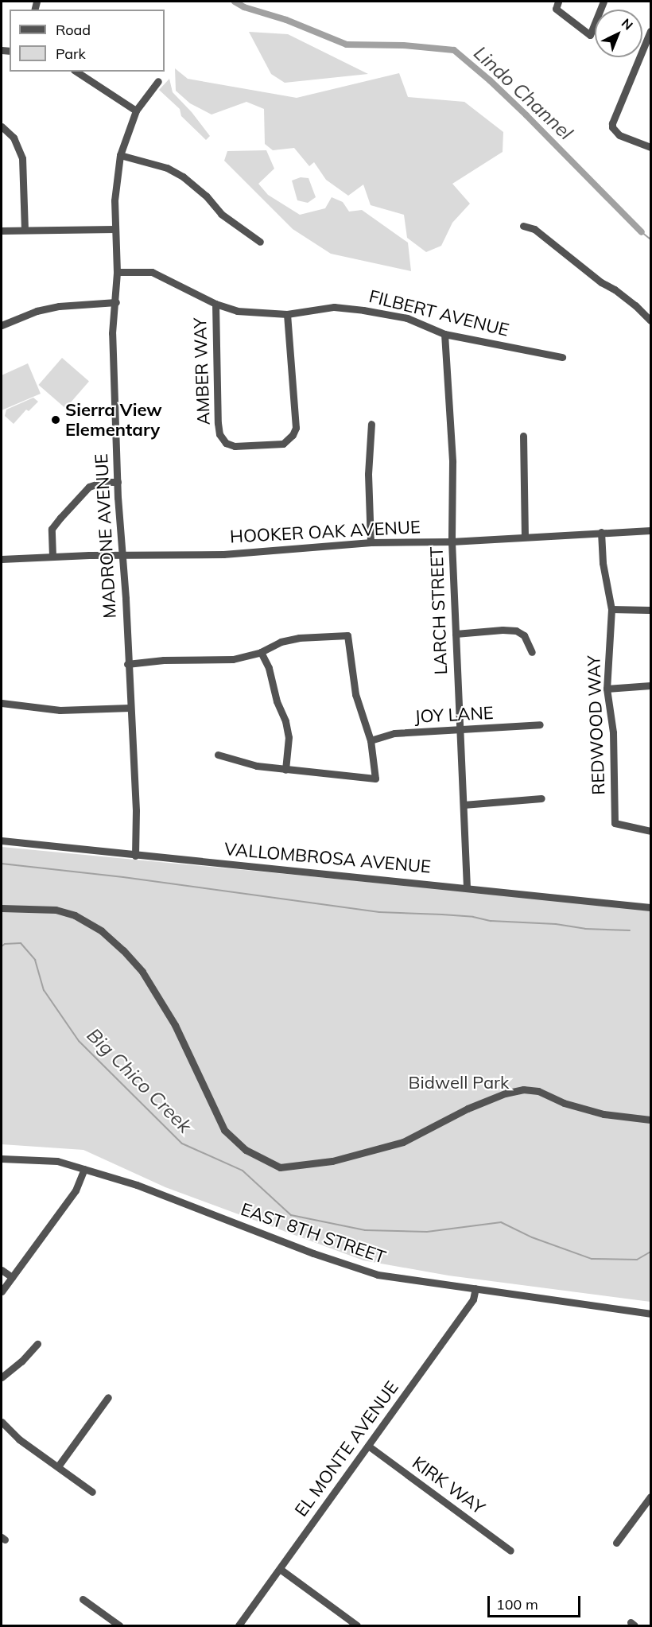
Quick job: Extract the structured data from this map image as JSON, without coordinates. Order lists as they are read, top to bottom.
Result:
{
  "streets": {
    "street": [
      "FILBERT AVENUE",
      "AMBER WAY",
      "HOOKER OAK AVENUE",
      "MADRONE AVENUE",
      "LARCH STREET",
      "JOY LANE",
      "REDWOOD WAY",
      "VALLOMBROSA AVENUE",
      "EAST 8TH STREET",
      "EL MONTE AVENUE",
      "KIRK WAY"
    ]
  },
  "crossings": [
    ["FILBERT AVENUE", "AMBER WAY"],
    ["FILBERT AVENUE", "MADRONE AVENUE"],
    ["FILBERT AVENUE", "LARCH STREET"],
    ["HOOKER OAK AVENUE", "MADRONE AVENUE"],
    ["HOOKER OAK AVENUE", "LARCH STREET"],
    ["HOOKER OAK AVENUE", "REDWOOD WAY"],
    ["MADRONE AVENUE", "VALLOMBROSA AVENUE"],
    ["LARCH STREET", "JOY LANE"],
    ["LARCH STREET", "VALLOMBROSA AVENUE"],
    ["EAST 8TH STREET", "EL MONTE AVENUE"],
    ["EL MONTE AVENUE", "KIRK WAY"]
  ],
  "water": ["Lindo Channel", "Big Chico Creek"],
  "parks": ["Bidwell Park"],
  "places": ["Sierra View Elementary"],
  "legend": ["Road", "Park"],
  "scale_bar": "100 m",
  "north": "top right"
}
